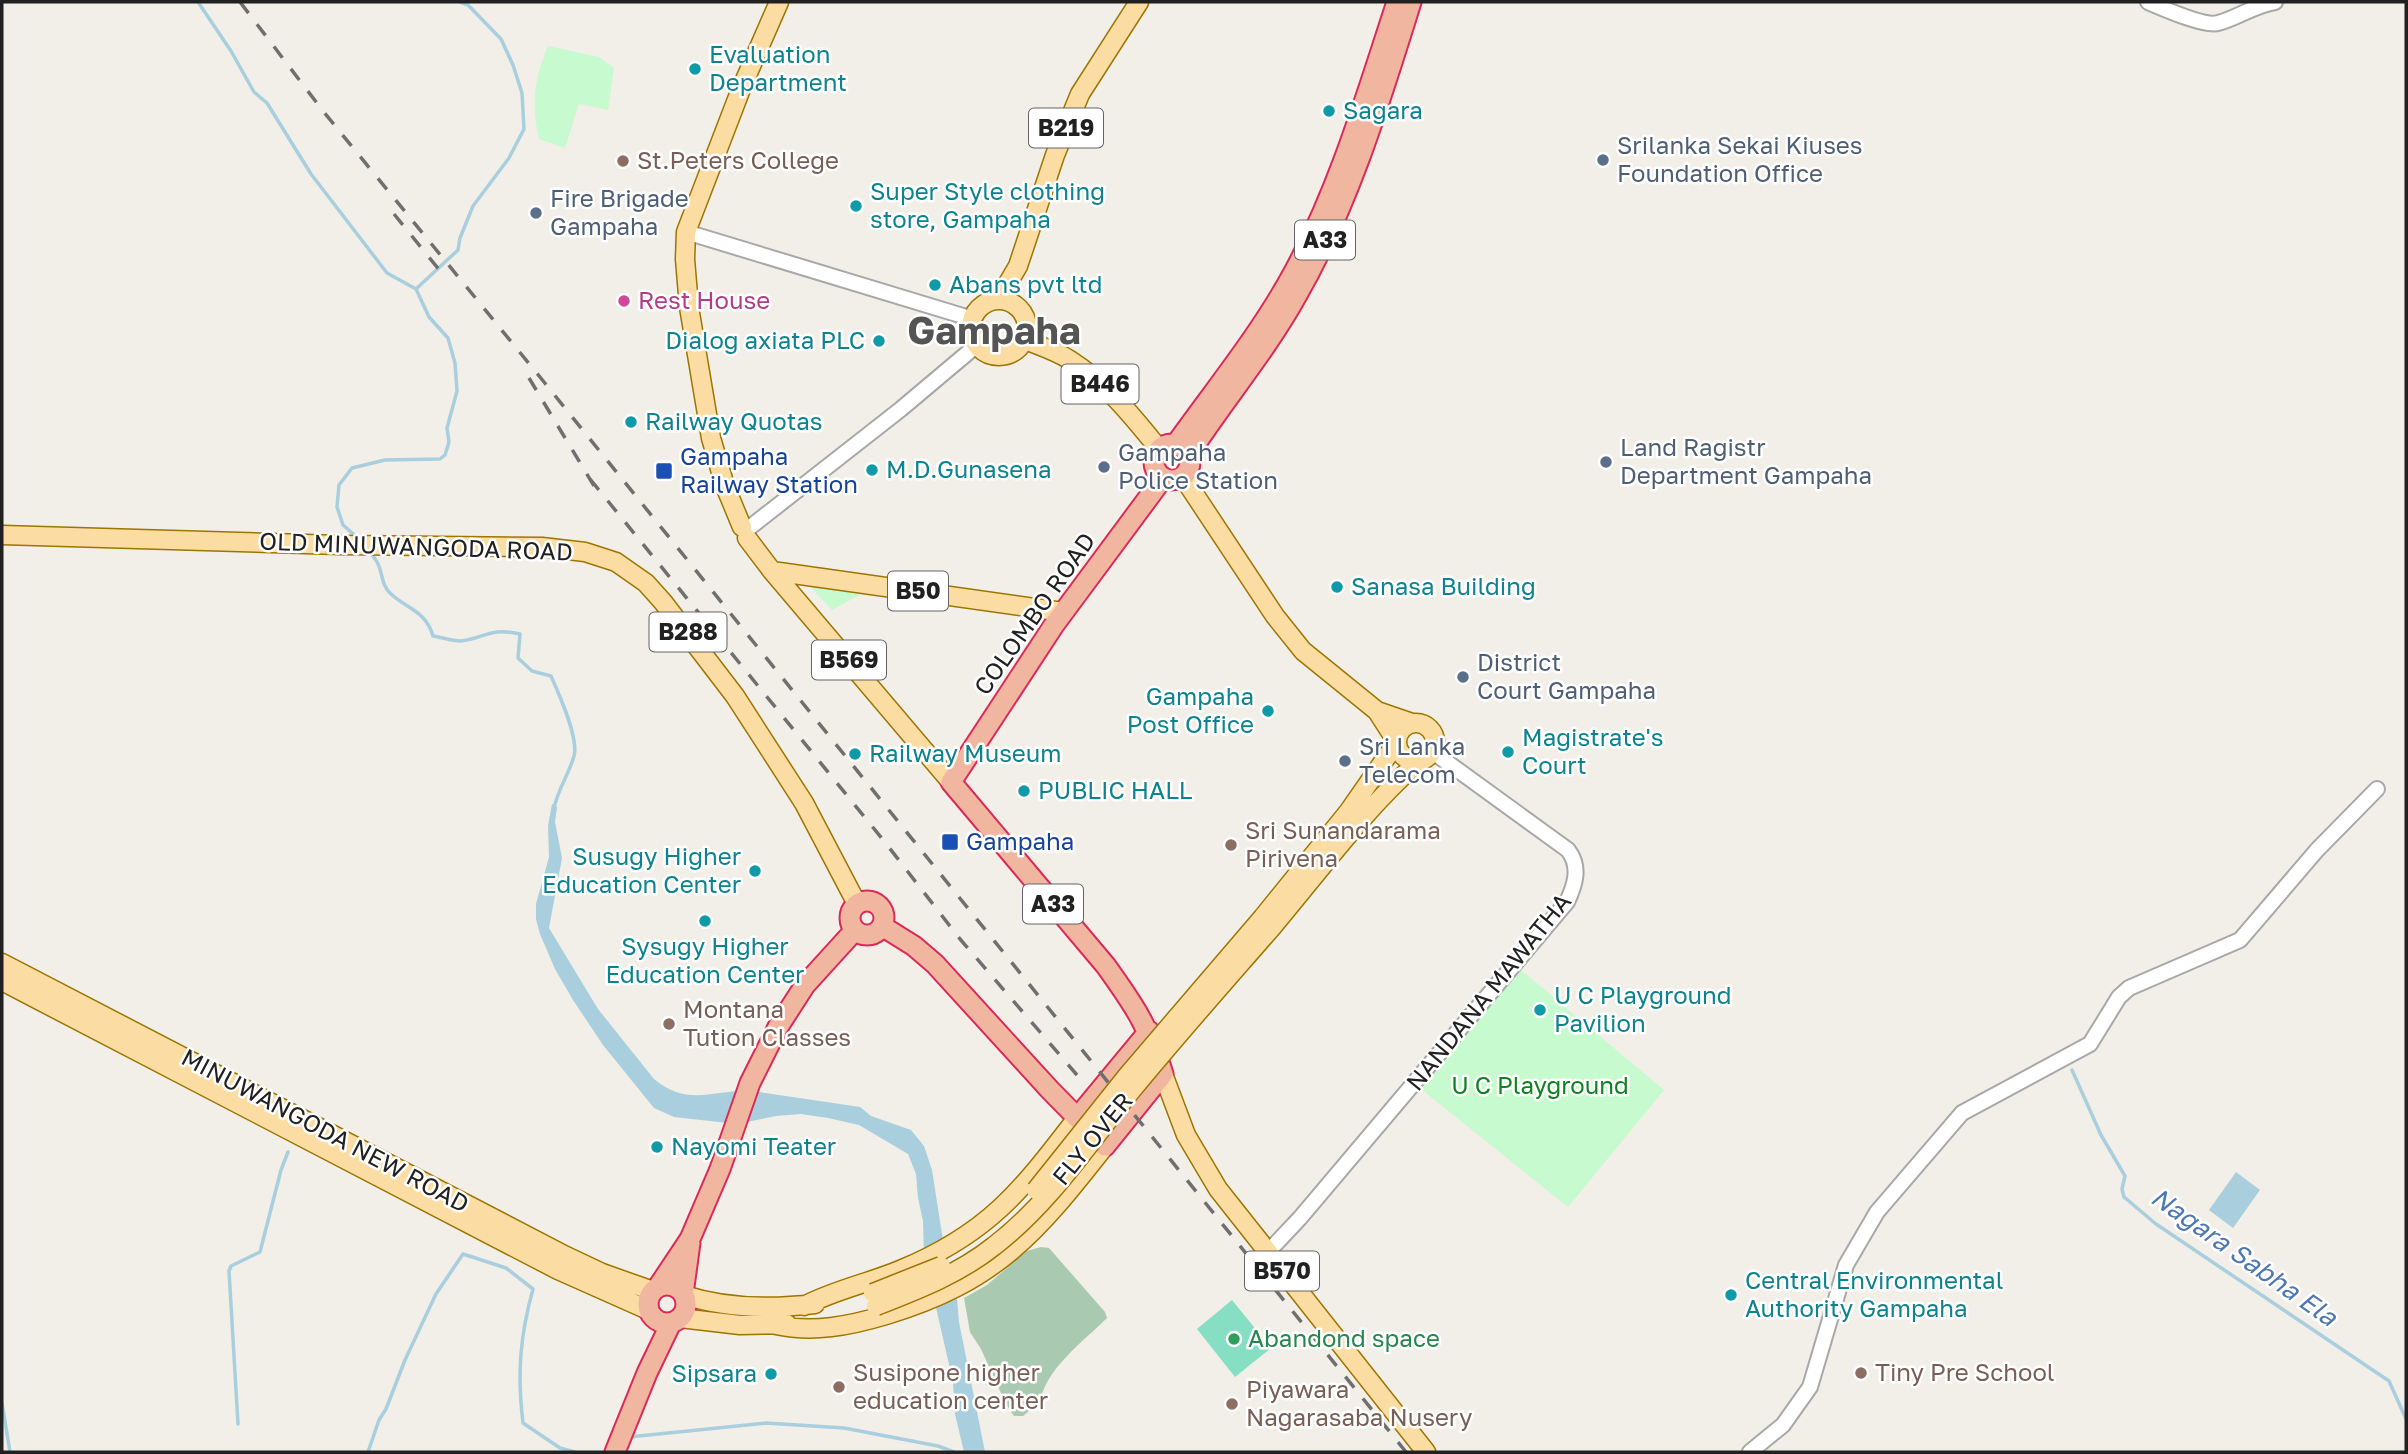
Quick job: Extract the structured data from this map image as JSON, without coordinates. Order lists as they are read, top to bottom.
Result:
{
  "streets": {
    "highway": ["A33", "COLOMBO ROAD"],
    "main road": [
      "B219",
      "B446",
      "OLD MINUWANGODA ROAD",
      "B50",
      "B288",
      "B569",
      "MINUWANGODA NEW ROAD",
      "FLY OVER",
      "B570"
    ],
    "street": ["NANDANA MAWATHA"]
  },
  "crossings": [
    ["B219", "B446"],
    ["A33", "B446"],
    ["A33", "COLOMBO ROAD"],
    ["A33", "B569"],
    ["A33", "B570"],
    ["B446", "COLOMBO ROAD"],
    ["B50", "COLOMBO ROAD"],
    ["B50", "B569"],
    ["COLOMBO ROAD", "B569"],
    ["NANDANA MAWATHA", "B570"]
  ],
  "districts": ["Gampaha"],
  "water": ["Nagara Sabha Ela"],
  "parks": ["U C Playground"],
  "places": {
    "other": [
      "Evaluation Department",
      "Sagara",
      "Srilanka Sekai Kiuses Foundation Office",
      "St.Peters College",
      "Super Style clothing store, Gampaha",
      "Fire Brigade Gampaha",
      "Abans pvt ltd",
      "Rest House",
      "Dialog axiata PLC",
      "Railway Quotas",
      "Land Ragistr Department Gampaha",
      "Gampaha Police Station",
      "M.D.Gunasena",
      "Sanasa Building",
      "District Court Gampaha",
      "Gampaha Post Office",
      "Magistrate's Court",
      "Railway Museum",
      "Sri Lanka Telecom",
      "PUBLIC HALL",
      "Sri Sunandarama Pirivena",
      "Susugy Higher Education Center",
      "Sysugy Higher Education Center",
      "U C Playground Pavilion",
      "Montana Tution Classes",
      "Nayomi Teater",
      "Central Environmental Authority Gampaha",
      "Abandond space",
      "Tiny Pre School",
      "Sipsara",
      "Susipone higher education center",
      "Piyawara Nagarasaba Nusery"
    ],
    "transit": ["Gampaha Railway Station", "Gampaha"]
  }
}
